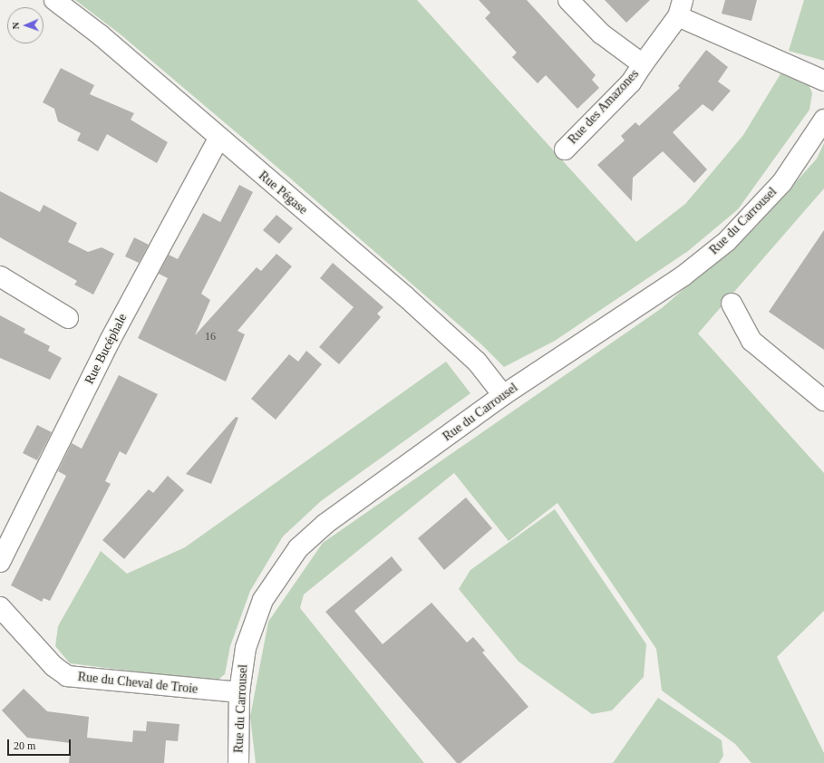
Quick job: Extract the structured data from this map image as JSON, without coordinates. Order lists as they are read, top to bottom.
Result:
{
  "streets": {
    "street": [
      "Rue des Amazones",
      "Rue Pégase",
      "Rue du Carrousel",
      "Rue Bucéphale",
      "Rue du Cheval de Troie"
    ]
  },
  "crossings": [
    ["Rue Pégase", "Rue du Carrousel"],
    ["Rue Pégase", "Rue Bucéphale"],
    ["Rue du Carrousel", "Rue du Cheval de Troie"]
  ],
  "house_numbers": ["16"],
  "scale_bar": "20 m",
  "north": "left"
}
